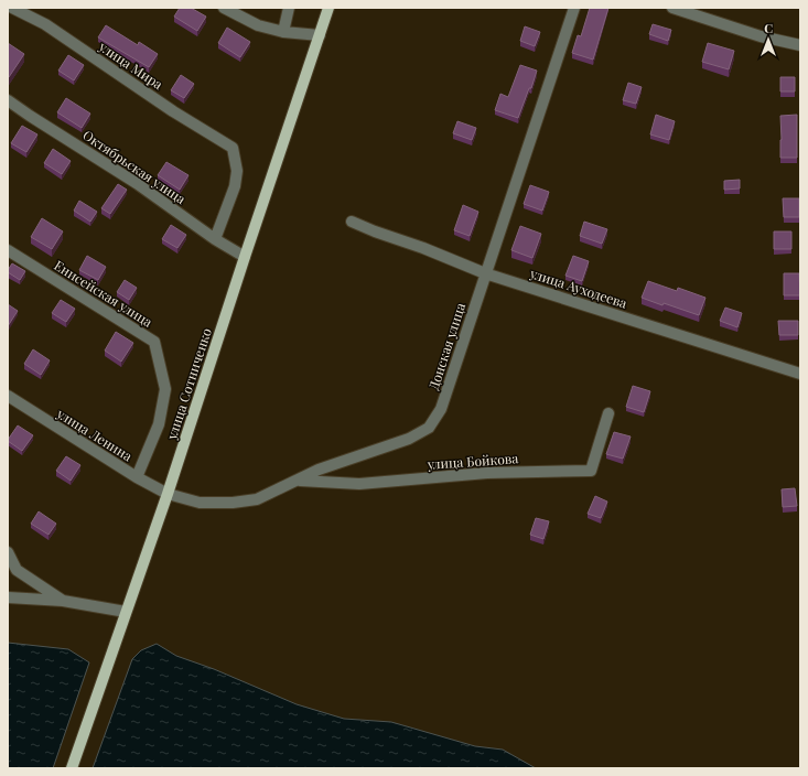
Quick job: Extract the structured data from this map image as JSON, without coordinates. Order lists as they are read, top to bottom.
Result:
{
  "streets": {
    "main road": ["улица Сотниченко"],
    "street": [
      "улица Мира",
      "Октябрьская улица",
      "улица Ауходеева",
      "Енисейская улица",
      "Донская улица",
      "улица Ленина",
      "улица Бойкова"
    ]
  },
  "crossings": [
    ["улица Мира", "Октябрьская улица"],
    ["Октябрьская улица", "улица Сотниченко"],
    ["улица Ауходеева", "Донская улица"],
    ["Енисейская улица", "улица Ленина"],
    ["Донская улица", "улица Сотниченко"],
    ["Донская улица", "улица Ленина"],
    ["Донская улица", "улица Бойкова"],
    ["улица Сотниченко", "улица Ленина"]
  ],
  "north": "top"
}
